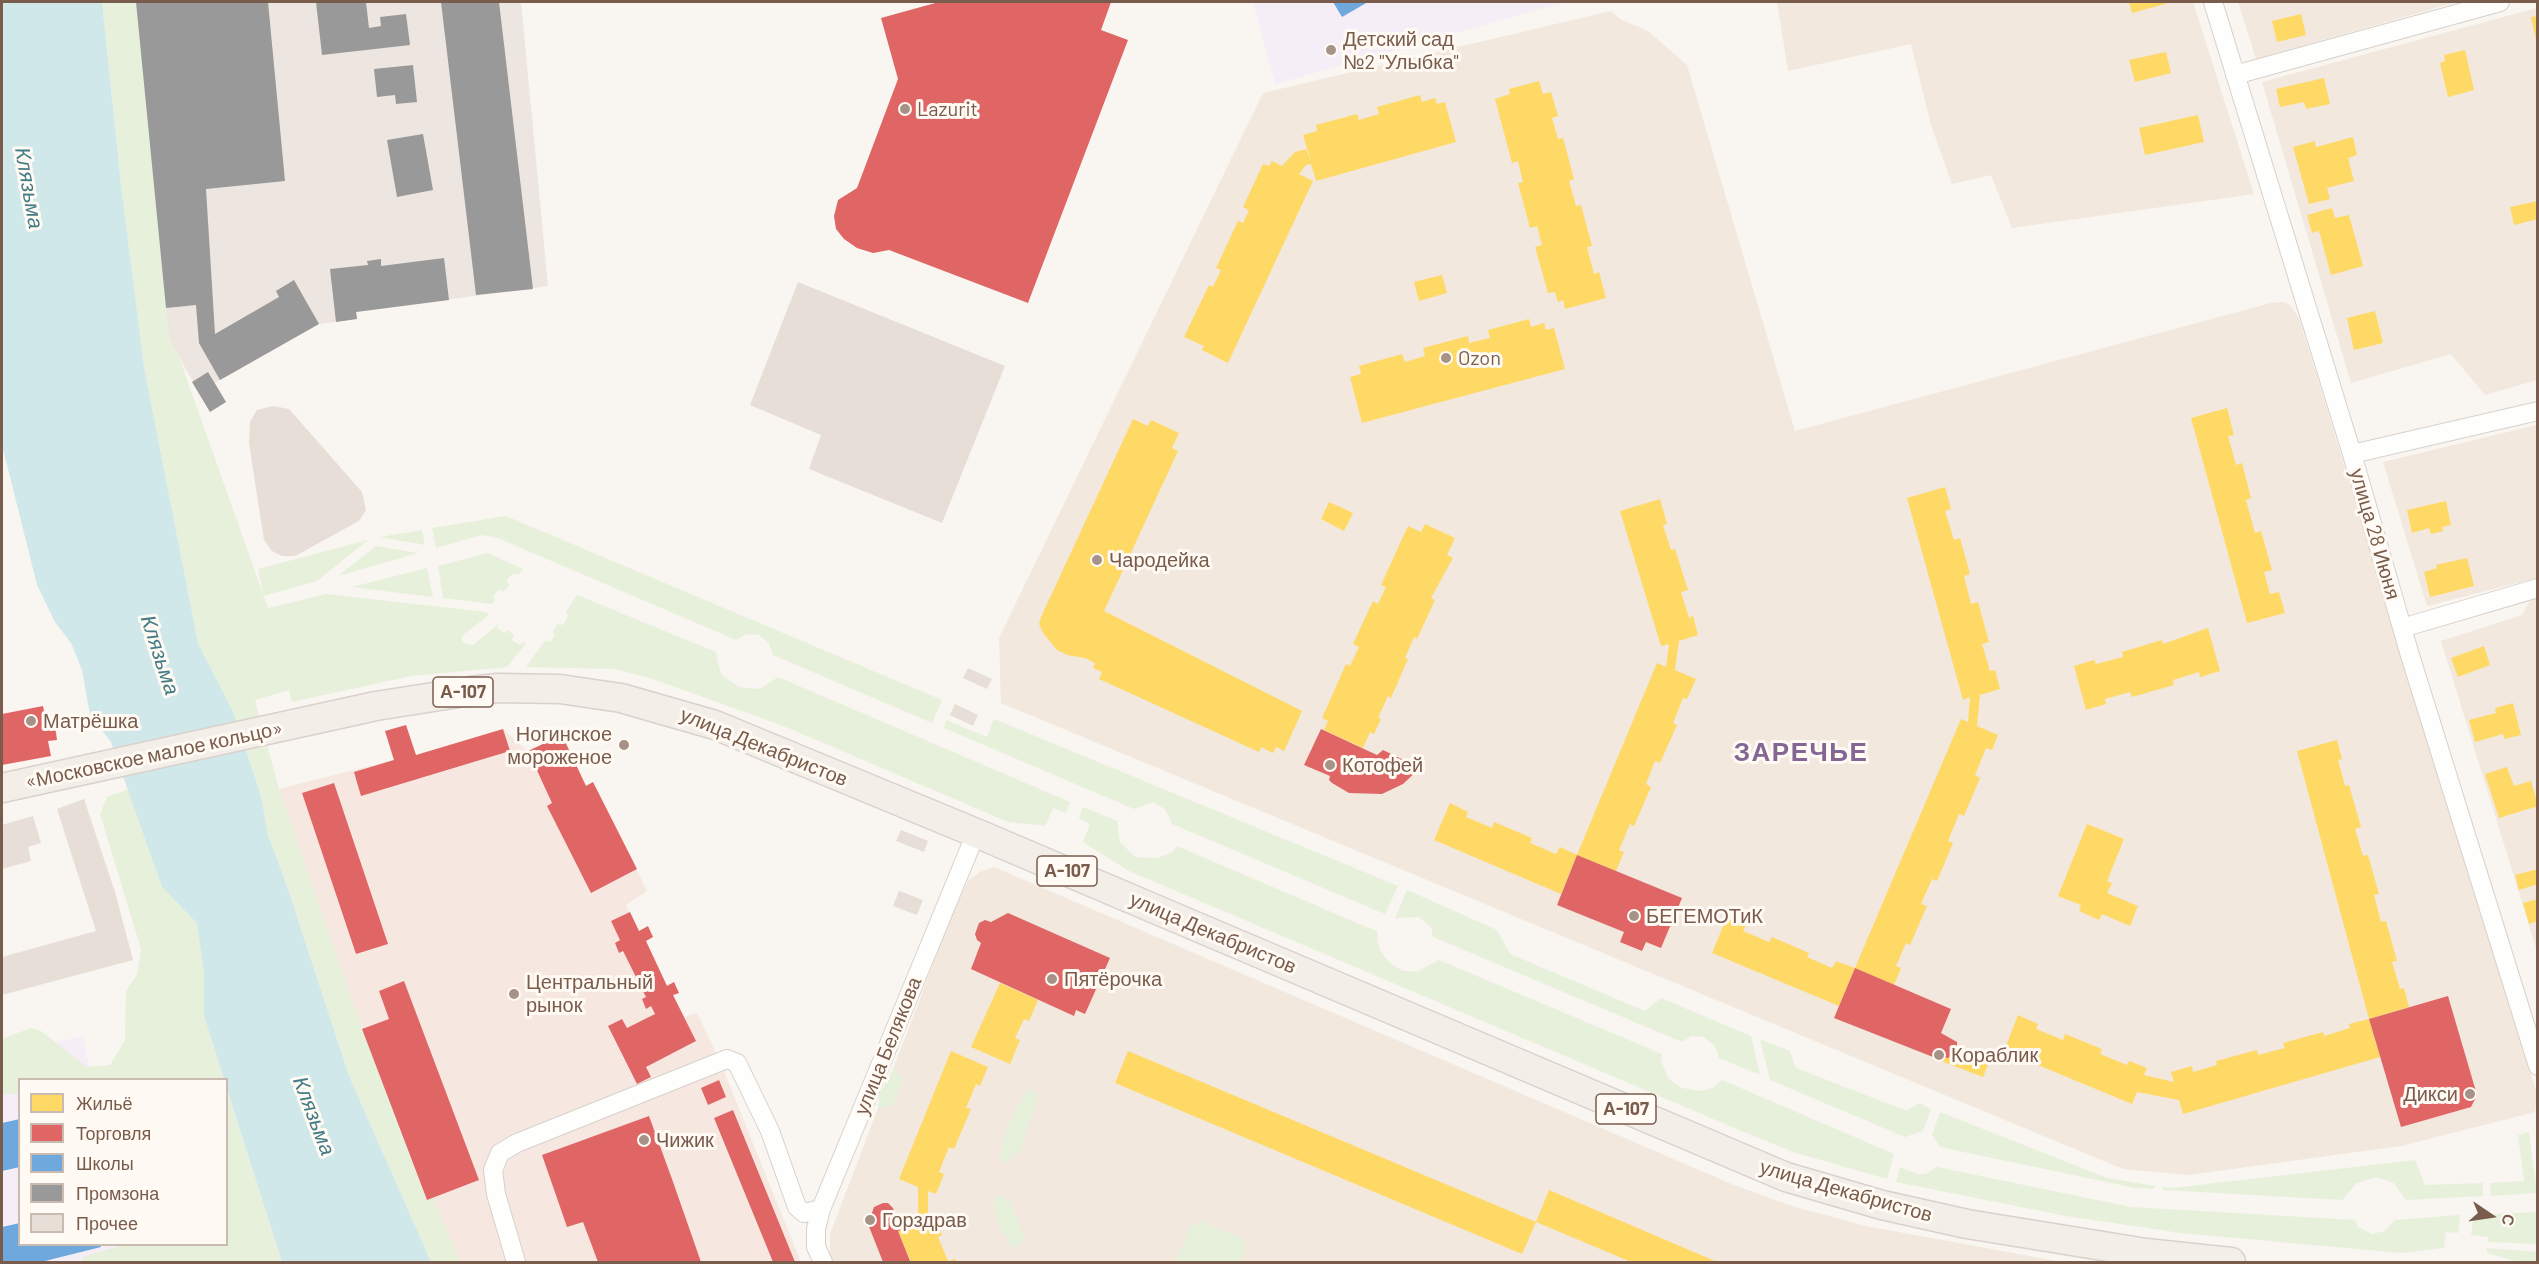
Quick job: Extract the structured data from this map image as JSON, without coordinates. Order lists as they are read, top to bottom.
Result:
{
  "streets": {
    "main road": ["А-107", "улица Декабристов", "«Московское малое кольцо»"],
    "street": ["улица 28 Июня", "улица Белякова"]
  },
  "crossings": [
    ["улица Декабристов", "«Московское малое кольцо»"],
    ["улица Декабристов", "улица Белякова"]
  ],
  "districts": ["ЗАРЕЧЬЕ"],
  "water": ["Клязьма"],
  "places": [
    "Детский сад №2 \"Улыбка\"",
    "Lazurit",
    "Ozon",
    "Чародейка",
    "Матрёшка",
    "Ногинское мороженое",
    "Котофей",
    "БЕГЕМОТиК",
    "Пятёрочка",
    "Центральный рынок",
    "Кораблик",
    "Дикси",
    "Чижик",
    "Горздрав"
  ],
  "legend": [
    "Жильё",
    "Торговля",
    "Школы",
    "Промзона",
    "Прочее"
  ],
  "north": "right"
}
